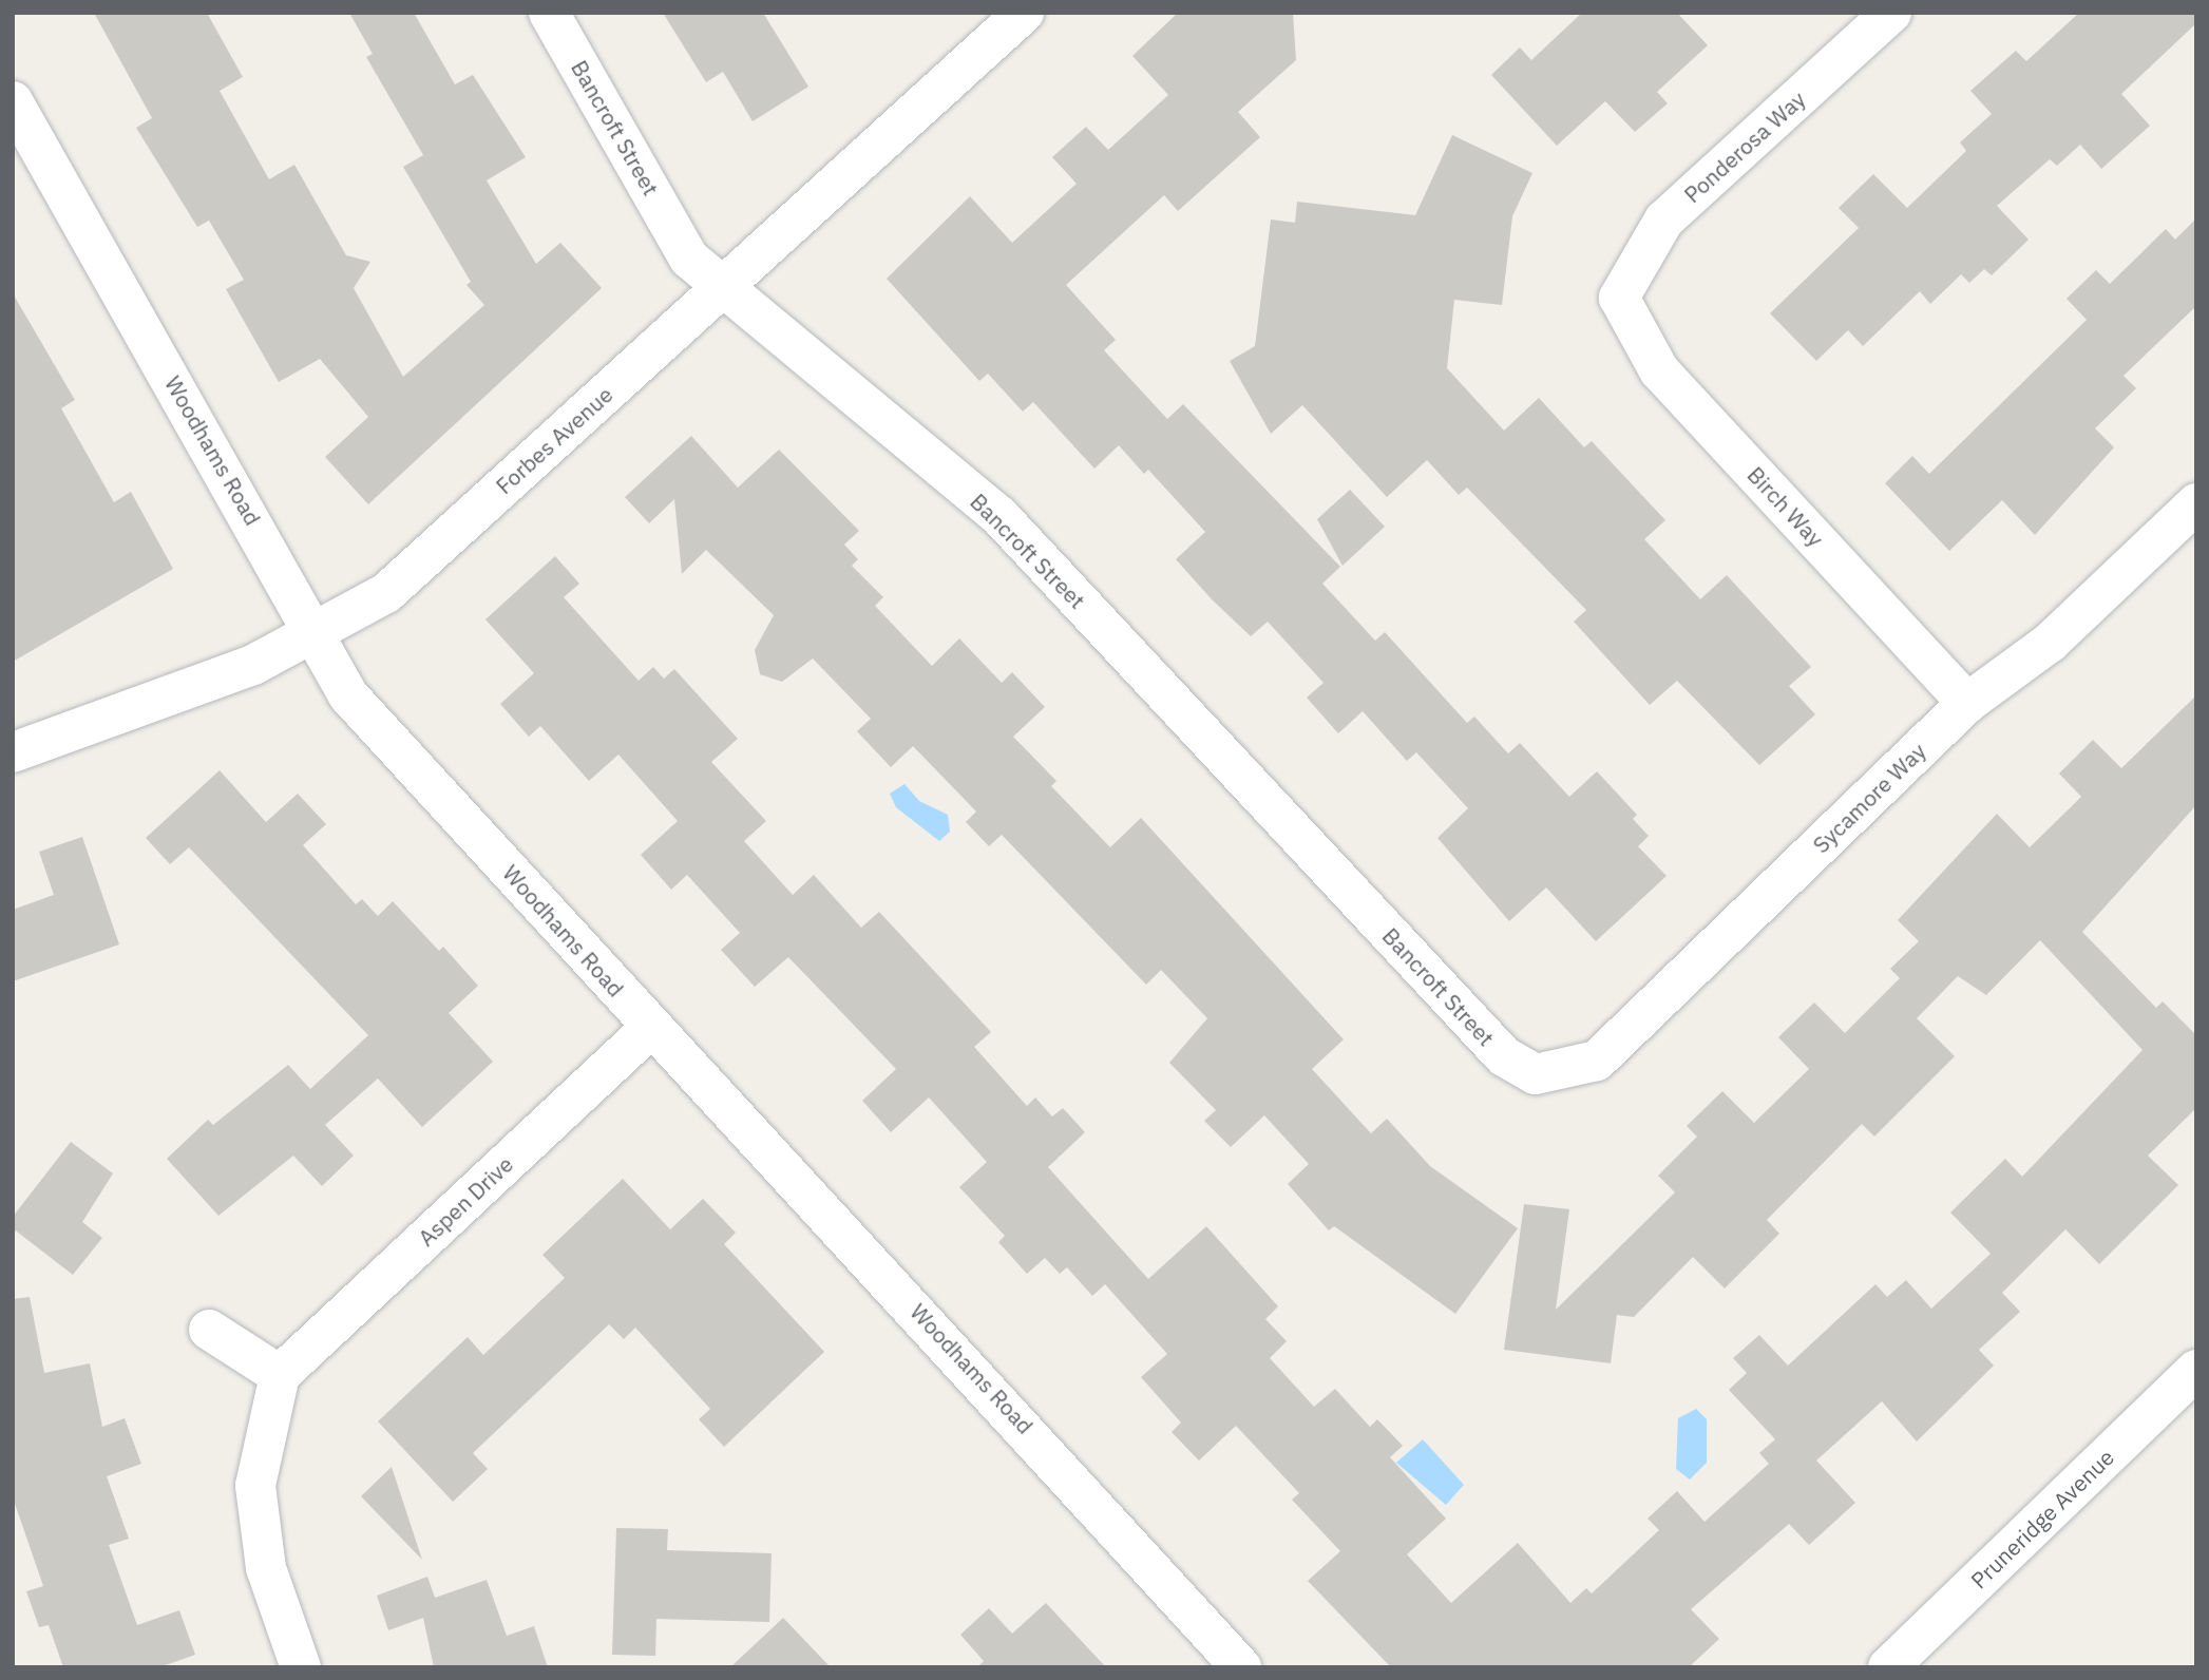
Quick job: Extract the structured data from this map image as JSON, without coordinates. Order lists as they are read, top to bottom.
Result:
{
  "streets": {
    "street": [
      "Bancroft Street",
      "Ponderosa Way",
      "Forbes Avenue",
      "Woodhams Road",
      "Birch Way",
      "Sycamore Way",
      "Aspen Drive",
      "Pruneridge Avenue"
    ]
  },
  "crossings": [
    ["Bancroft Street", "Forbes Avenue"],
    ["Bancroft Street", "Sycamore Way"],
    ["Ponderosa Way", "Birch Way"],
    ["Forbes Avenue", "Woodhams Road"],
    ["Woodhams Road", "Aspen Drive"],
    ["Birch Way", "Sycamore Way"]
  ]
}
